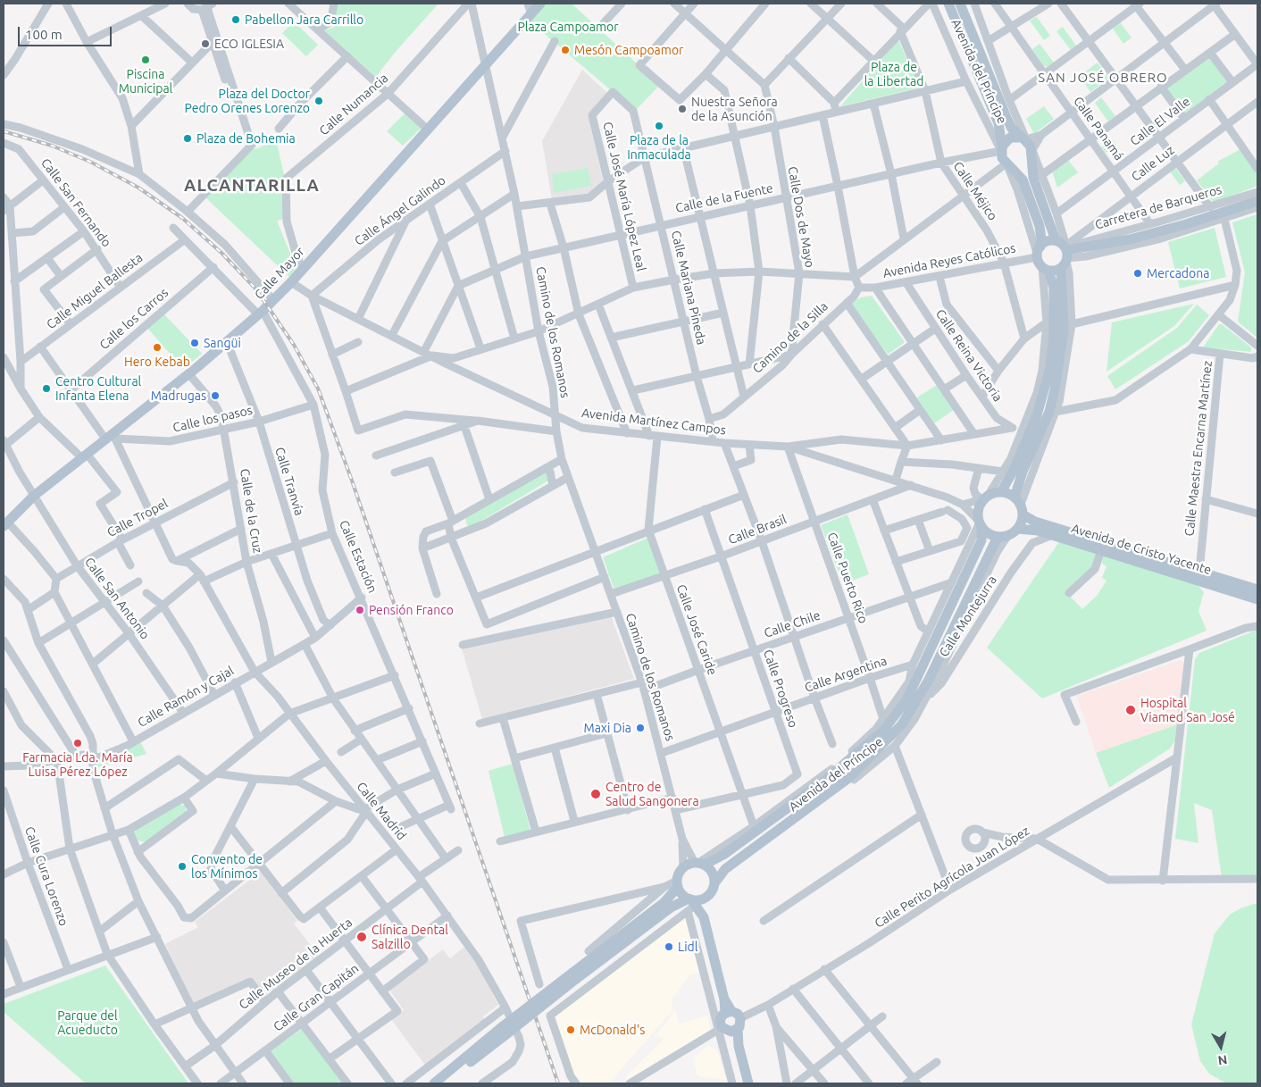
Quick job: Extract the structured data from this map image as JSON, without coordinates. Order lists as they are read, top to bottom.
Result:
{
  "streets": {
    "main road": [
      "Avenida del Príncipe",
      "Carretera de Barqueros",
      "Calle Mayor",
      "Avenida de Cristo Yacente"
    ],
    "street": [
      "Calle Numancia",
      "Calle El Valle",
      "Calle Panamá",
      "Calle Luz",
      "Calle Méjico",
      "Calle José María López Leal",
      "Calle de la Fuente",
      "Calle San Fernando",
      "Calle Ángel Galindo",
      "Calle Dos de Mayo",
      "Avenida Reyes Católicos",
      "Calle Mariana Pineda",
      "Calle Miguel Ballesta",
      "Calle los Carros",
      "Camino de los Romanos",
      "Camino de la Silla",
      "Calle Reina Victoria",
      "Calle los pasos",
      "Avenida Martínez Campos",
      "Calle Maestra Encarna Martínez",
      "Calle Tranvía",
      "Calle de la Cruz",
      "Calle Tropel",
      "Calle Brasil",
      "Calle Estación",
      "Calle Puerto Rico",
      "Calle San Antonio",
      "Calle Montejurra",
      "Calle Chile",
      "Calle José Caride",
      "Calle Argentina",
      "Calle Progreso",
      "Calle Ramón y Cajal",
      "Calle Madrid",
      "Calle Cura Lorenzo",
      "Calle Perito Agrícola Juan López",
      "Calle Museo de la Huerta",
      "Calle Gran Capitán"
    ]
  },
  "crossings": [
    ["Avenida del Príncipe", "Calle de la Fuente"],
    ["Avenida del Príncipe", "Camino de los Romanos"],
    ["Avenida del Príncipe", "Avenida Martínez Campos"],
    ["Avenida del Príncipe", "Avenida de Cristo Yacente"],
    ["Avenida del Príncipe", "Calle Puerto Rico"],
    ["Avenida del Príncipe", "Calle Montejurra"],
    ["Avenida del Príncipe", "Calle Chile"],
    ["Avenida del Príncipe", "Calle José Caride"],
    ["Avenida del Príncipe", "Calle Argentina"],
    ["Calle Numancia", "Calle Mayor"],
    ["Calle El Valle", "Calle Panamá"],
    ["Calle Panamá", "Calle Luz"],
    ["Calle Panamá", "Carretera de Barqueros"],
    ["Calle Luz", "Carretera de Barqueros"],
    ["Calle Méjico", "Calle de la Fuente"],
    ["Calle Méjico", "Avenida Reyes Católicos"],
    ["Calle José María López Leal", "Calle de la Fuente"],
    ["Calle José María López Leal", "Calle Mariana Pineda"],
    ["Calle de la Fuente", "Calle Dos de Mayo"],
    ["Calle de la Fuente", "Calle Mariana Pineda"],
    ["Calle de la Fuente", "Camino de los Romanos"],
    ["Calle San Fernando", "Calle Miguel Ballesta"],
    ["Calle Ángel Galindo", "Camino de los Romanos"],
    ["Calle Ángel Galindo", "Avenida Martínez Campos"],
    ["Calle Dos de Mayo", "Camino de la Silla"],
    ["Avenida Reyes Católicos", "Camino de la Silla"],
    ["Avenida Reyes Católicos", "Calle Reina Victoria"],
    ["Calle Mayor", "Camino de los Romanos"],
    ["Calle Mayor", "Calle los pasos"],
    ["Calle Mayor", "Avenida Martínez Campos"],
    ["Calle Mayor", "Calle Tranvía"],
    ["Calle Mayor", "Calle de la Cruz"],
    ["Calle Mayor", "Calle Estación"],
    ["Calle Mayor", "Calle San Antonio"],
    ["Calle Mayor", "Calle Madrid"],
    ["Calle Mariana Pineda", "Camino de la Silla"],
    ["Calle Miguel Ballesta", "Calle Estación"],
    ["Calle Miguel Ballesta", "Calle Madrid"],
    ["Calle los Carros", "Calle Estación"],
    ["Calle los Carros", "Calle Madrid"],
    ["Camino de los Romanos", "Avenida Martínez Campos"],
    ["Camino de los Romanos", "Calle Brasil"],
    ["Camino de los Romanos", "Calle Chile"],
    ["Camino de los Romanos", "Calle Argentina"],
    ["Calle los pasos", "Calle Tranvía"],
    ["Calle los pasos", "Calle de la Cruz"],
    ["Calle los pasos", "Calle Estación"],
    ["Calle los pasos", "Calle Madrid"],
    ["Avenida Martínez Campos", "Calle Brasil"],
    ["Avenida Martínez Campos", "Avenida de Cristo Yacente"],
    ["Avenida Martínez Campos", "Calle Puerto Rico"],
    ["Avenida Martínez Campos", "Calle José Caride"],
    ["Calle Maestra Encarna Martínez", "Avenida de Cristo Yacente"],
    ["Calle Tranvía", "Calle Ramón y Cajal"],
    ["Calle de la Cruz", "Calle Tropel"],
    ["Calle de la Cruz", "Calle Ramón y Cajal"],
    ["Calle Tropel", "Calle San Antonio"],
    ["Calle Tropel", "Calle Madrid"],
    ["Calle Brasil", "Calle Puerto Rico"],
    ["Calle Brasil", "Calle José Caride"],
    ["Calle Brasil", "Calle Progreso"],
    ["Calle Estación", "Calle Ramón y Cajal"],
    ["Calle Puerto Rico", "Calle Chile"],
    ["Calle Puerto Rico", "Calle Argentina"],
    ["Calle San Antonio", "Calle Ramón y Cajal"],
    ["Calle Chile", "Calle José Caride"],
    ["Calle Chile", "Calle Progreso"],
    ["Calle José Caride", "Calle Argentina"],
    ["Calle José Caride", "Calle Progreso"],
    ["Calle Argentina", "Calle Progreso"],
    ["Calle Ramón y Cajal", "Calle Madrid"],
    ["Calle Madrid", "Calle Museo de la Huerta"],
    ["Calle Madrid", "Calle Gran Capitán"]
  ],
  "districts": ["SAN JOSÉ OBRERO", "ALCANTARILLA"],
  "parks": ["Plaza Campoamor", "Plaza de la Libertad", "Parque del Acueducto"],
  "places": [
    "Pabellon Jara Carrillo",
    "ECO IGLESIA",
    "Mesón Campoamor",
    "Piscina Municipal",
    "Plaza del Doctor Pedro Orenes Lorenzo",
    "Nuestra Señora de la Asunción",
    "Plaza de la Inmaculada",
    "Plaza de Bohemia",
    "Mercadona",
    "Sangüi",
    "Hero Kebab",
    "Centro Cultural Infanta Elena",
    "Madrugas",
    "Pensión Franco",
    "Hospital Viamed San José",
    "Maxi Dia",
    "Farmacia Lda. María Luisa Pérez López",
    "Centro de Salud Sangonera",
    "Convento de los Mínimos",
    "Clínica Dental Salzillo",
    "Lidl",
    "McDonald's"
  ],
  "scale_bar": "100 m",
  "north": "bottom"
}
